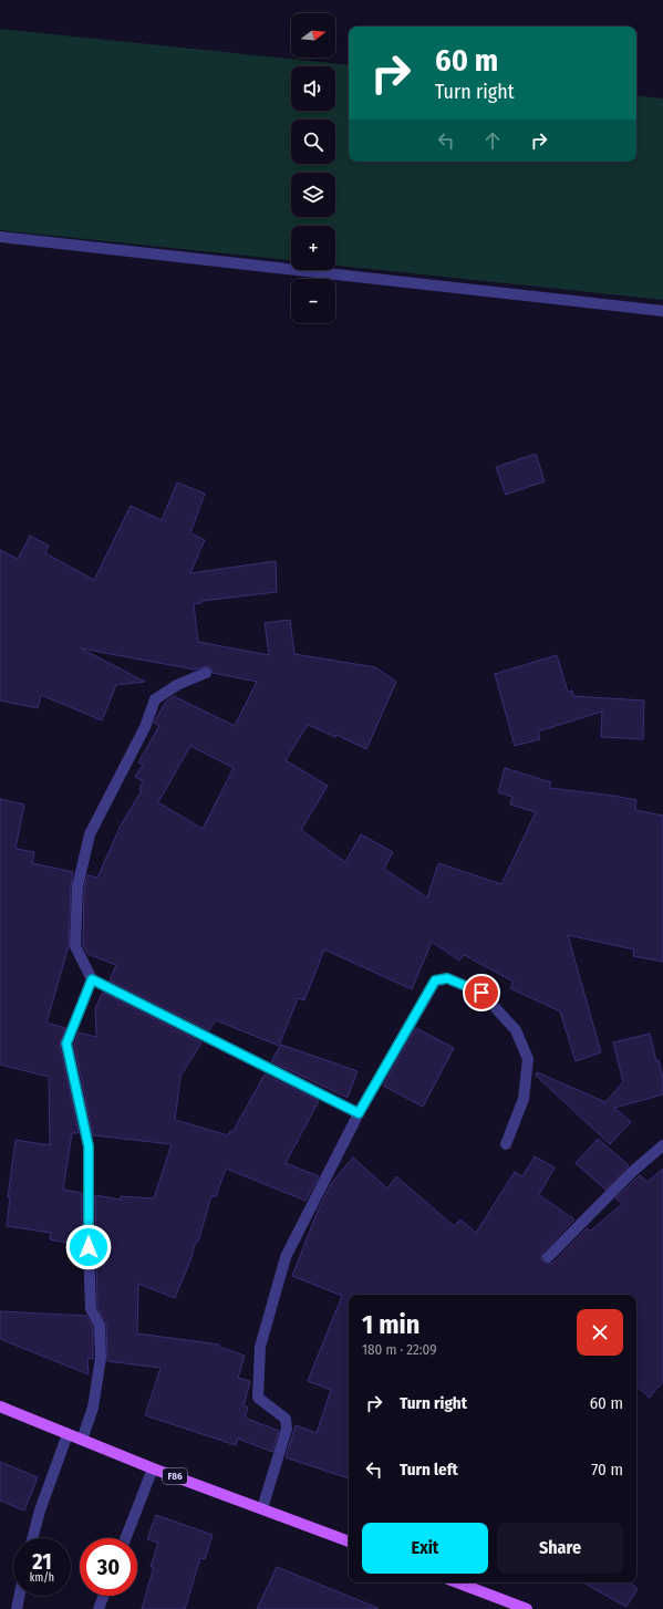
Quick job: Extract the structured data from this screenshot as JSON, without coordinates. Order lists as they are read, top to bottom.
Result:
{
  "streets": {
    "main road": ["F86"]
  },
  "north": "right",
  "page": {
    "map_buttons": ["+", "−"],
    "turn": ["60 m", "Turn right"],
    "heading": ["1 min", "180 m · 22:09"],
    "list": [
      {
        "name": "Turn right",
        "value": "60 m"
      },
      {
        "name": "Turn left",
        "value": "70 m"
      }
    ],
    "buttons": ["Exit", "Share"],
    "speed": "21 km/h",
    "limit": "30"
  }
}
